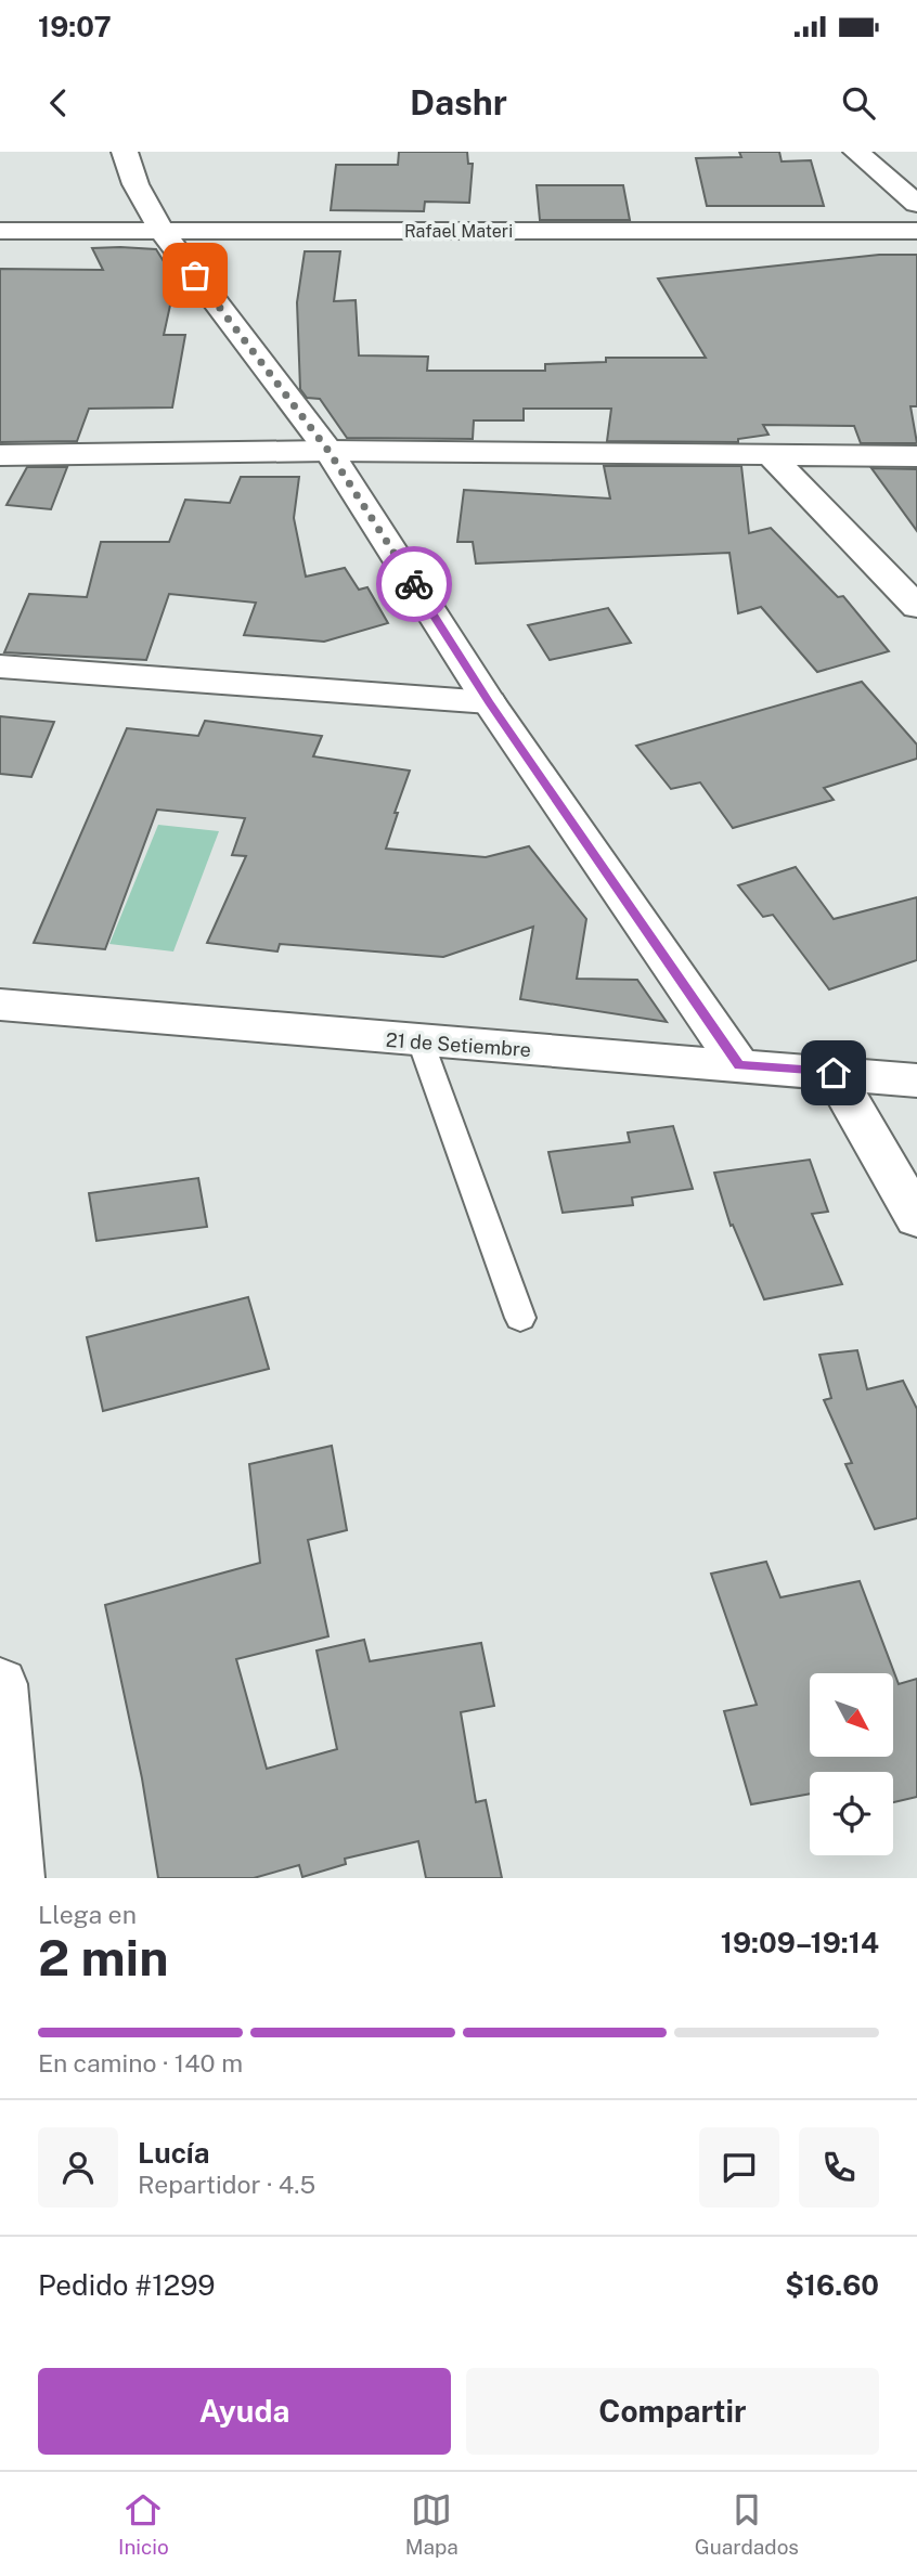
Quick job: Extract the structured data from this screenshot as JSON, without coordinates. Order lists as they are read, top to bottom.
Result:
{
  "streets": {
    "street": ["Rafael Materi", "21 de Setiembre"]
  },
  "north": "bottom right",
  "page": {
    "status": "19:07",
    "header": "Dashr",
    "heading": ["2 min", "Llega en", "19:09–19:14"],
    "panel": [
      "Lucía",
      "Repartidor · 4.5",
      "Pedido #1299",
      "$16.60"
    ],
    "bar": "En camino · 140 m",
    "buttons": ["Ayuda", "Compartir"],
    "tabs": ["Inicio", "Mapa", "Guardados"]
  }
}
